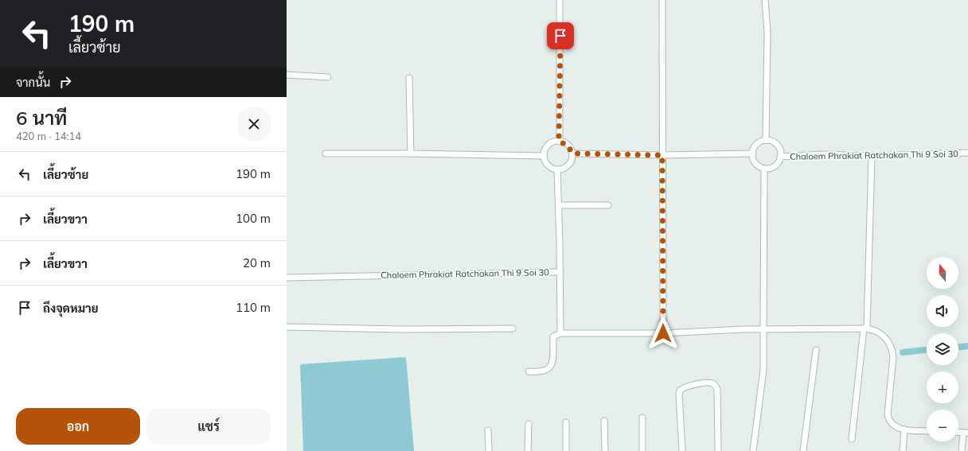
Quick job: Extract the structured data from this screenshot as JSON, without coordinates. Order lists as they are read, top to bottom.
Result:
{
  "streets": {
    "street": ["Chaloem Phrakiat Ratchakan Thi 9 Soi 30"]
  },
  "north": "top",
  "page": {
    "turn": ["190 m", "เลี้ยวซ้าย"],
    "then": "จากนั้น",
    "heading": ["6 นาที", "420 m · 14:14"],
    "list": [
      {
        "name": "เลี้ยวซ้าย",
        "value": "190 m"
      },
      {
        "name": "เลี้ยวขวา",
        "value": "100 m"
      },
      {
        "name": "เลี้ยวขวา",
        "value": "20 m"
      },
      {
        "name": "ถึงจุดหมาย",
        "value": "110 m"
      }
    ],
    "map_buttons": ["+", "−"],
    "buttons": ["ออก", "แชร์"]
  }
}
